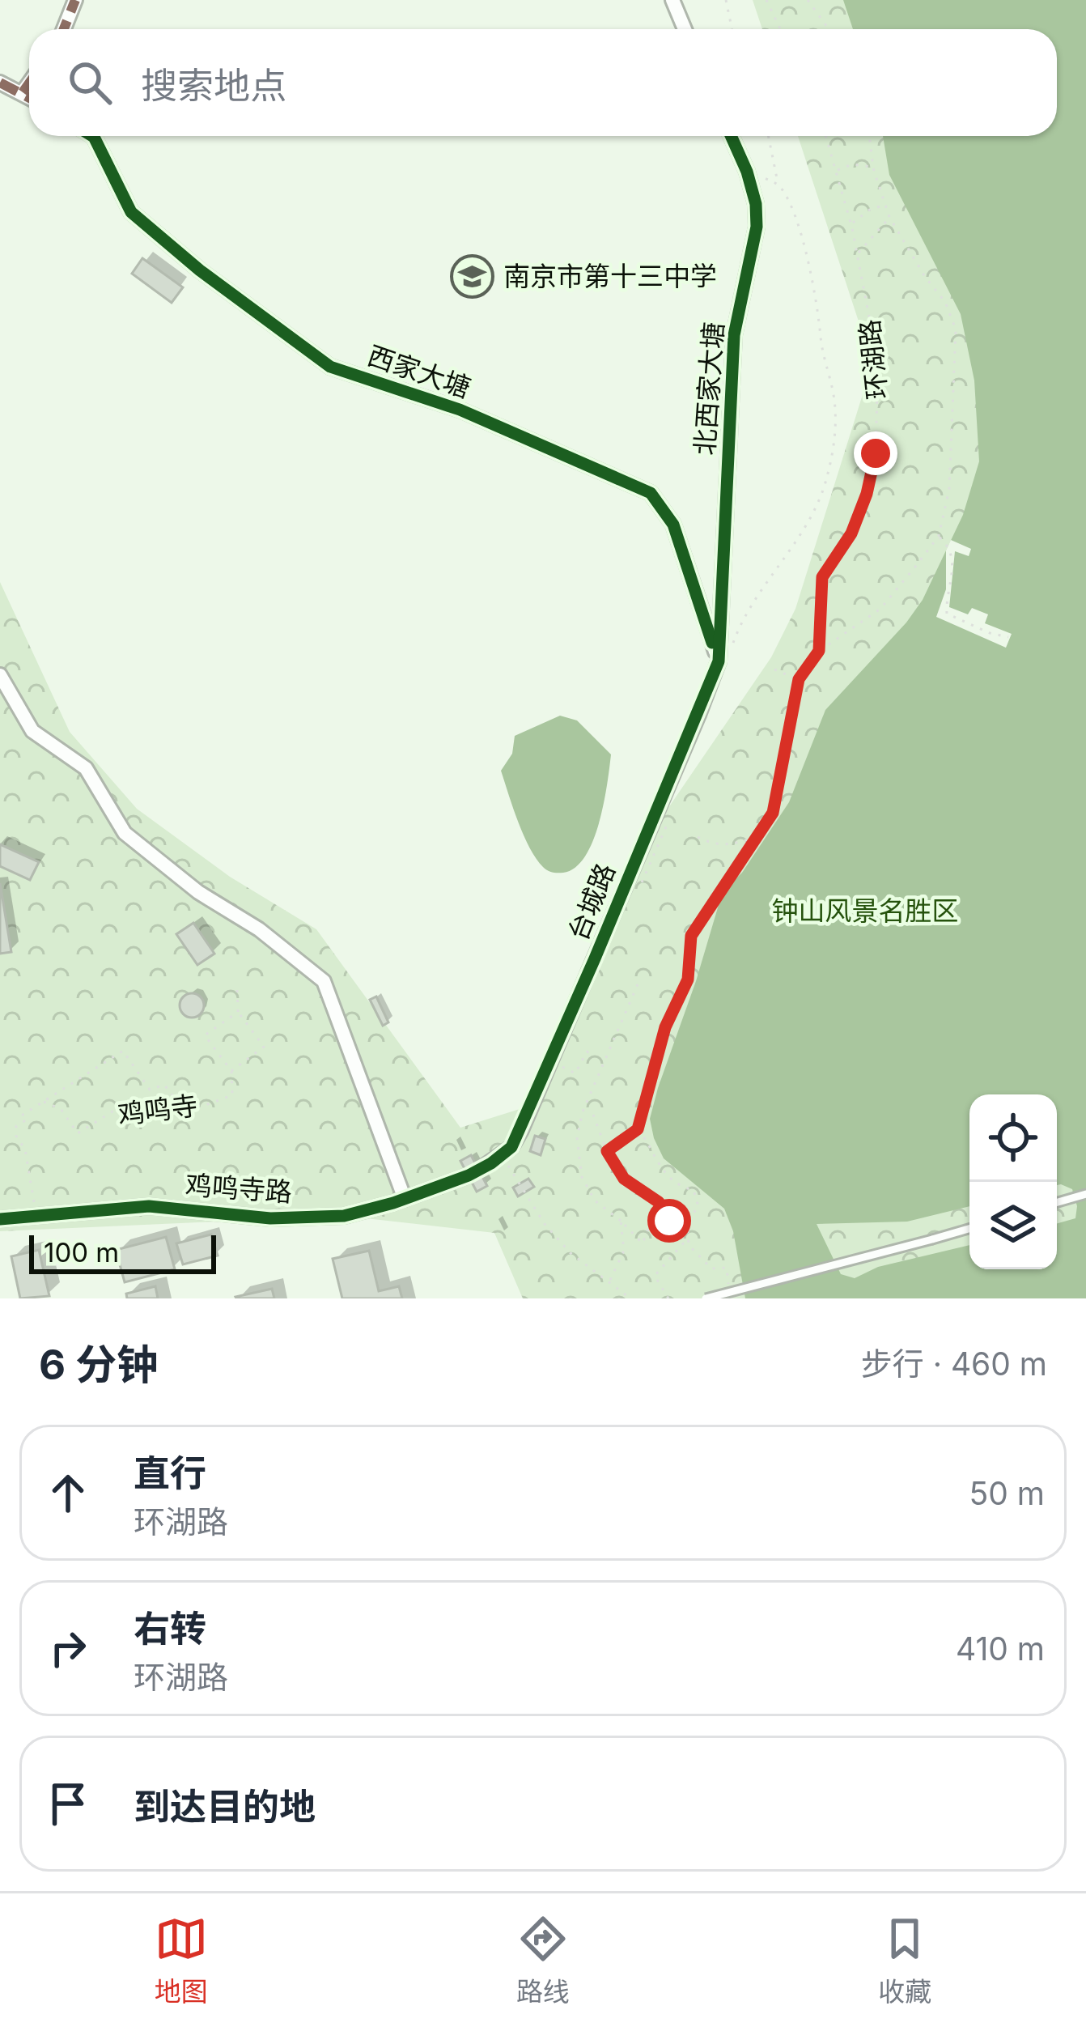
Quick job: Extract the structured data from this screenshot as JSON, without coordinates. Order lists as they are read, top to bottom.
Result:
{
  "streets": {
    "street": [
      "西家大塘",
      "北西家大塘",
      "台城路",
      "鸡鸣寺路"
    ],
    "path": ["环湖路", "鸡鸣寺"]
  },
  "crossings": [
    ["西家大塘", "北西家大塘"],
    ["西家大塘", "台城路"],
    ["北西家大塘", "台城路"],
    ["台城路", "鸡鸣寺路"]
  ],
  "parks": ["钟山风景名胜区"],
  "places": {
    "school or university": ["南京市第十三中学"]
  },
  "scale_bar": "100 m",
  "page": {
    "search": "搜索地点",
    "scale": "100 m",
    "heading": ["6 分钟", "步行 · 460 m"],
    "list": [
      ["直行", "环湖路", "50 m"],
      ["右转", "环湖路", "410 m"],
      "到达目的地"
    ],
    "nav": ["地图", "路线", "收藏"]
  }
}
